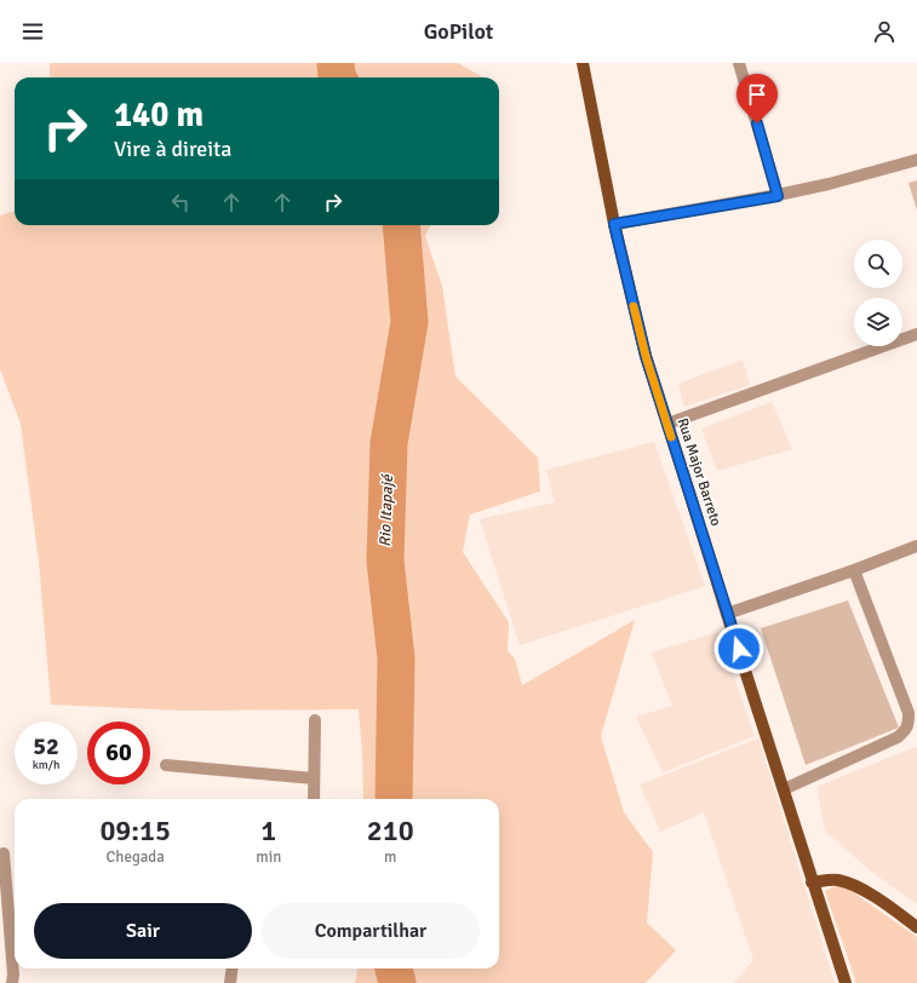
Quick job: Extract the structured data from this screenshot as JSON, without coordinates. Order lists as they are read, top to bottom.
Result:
{
  "streets": {
    "main road": ["Rua Major Barreto"]
  },
  "water": ["Rio Itapajé"],
  "page": {
    "header": "GoPilot",
    "turn": ["140 m", "Vire à direita"],
    "speed": "52 km/h",
    "limit": "60",
    "eta": [
      "09:15",
      "Chegada",
      "1",
      "min",
      "210",
      "m"
    ],
    "buttons": ["Sair", "Compartilhar"]
  }
}
